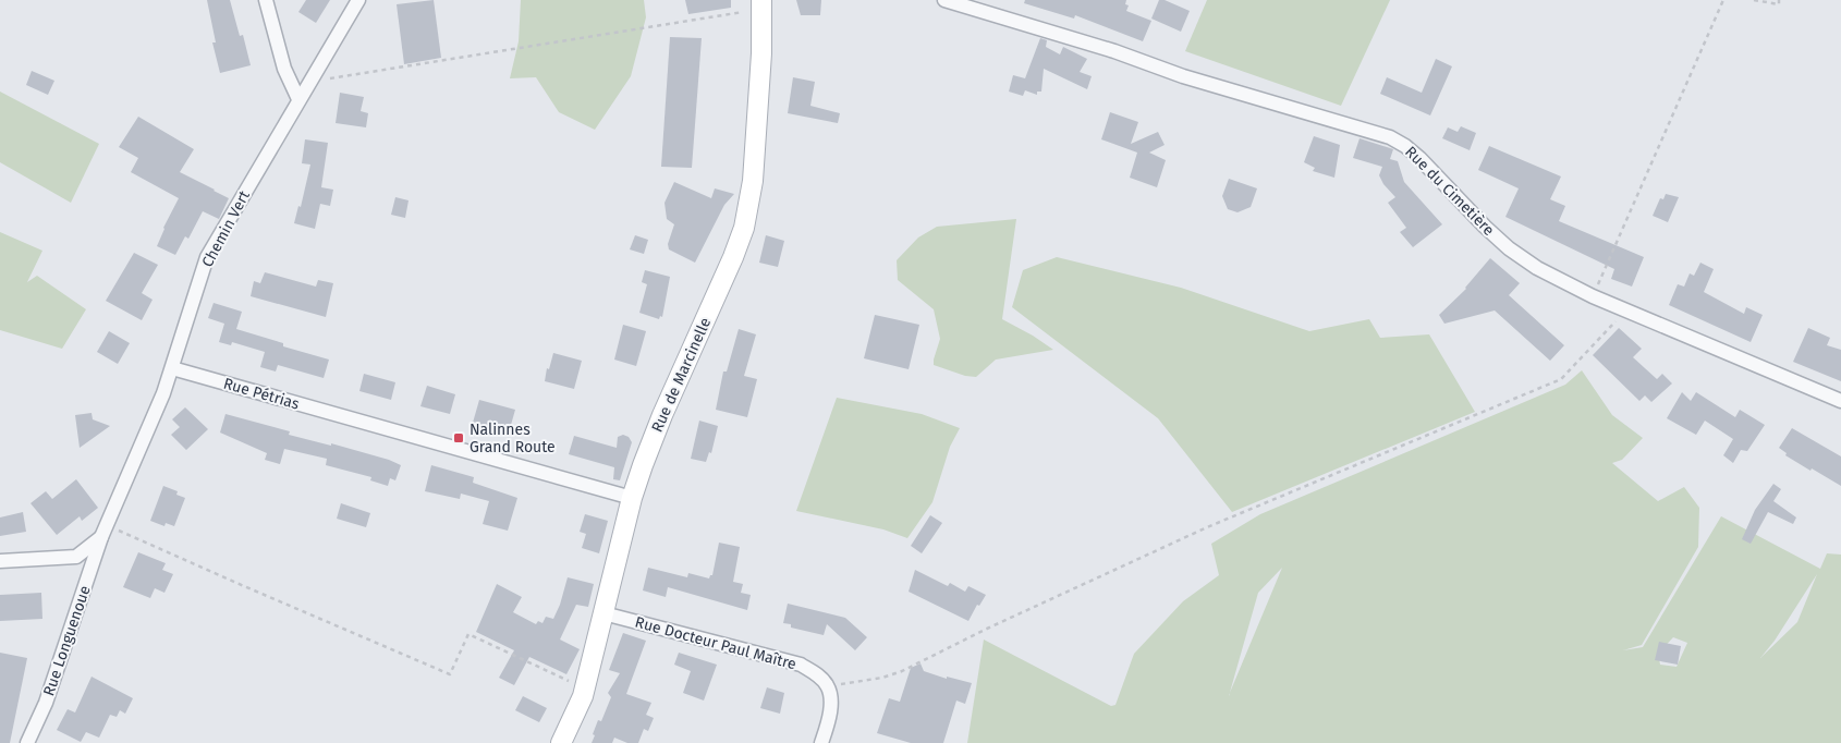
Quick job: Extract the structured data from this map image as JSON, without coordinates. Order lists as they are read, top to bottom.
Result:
{
  "streets": {
    "street": [
      "Rue du Cimetière",
      "Chemin Vert",
      "Rue de Marcinelle",
      "Rue Pétrias",
      "Rue Longuenoue",
      "Rue Docteur Paul Maître"
    ]
  },
  "crossings": [
    ["Chemin Vert", "Rue Pétrias"],
    ["Rue de Marcinelle", "Rue Pétrias"],
    ["Rue de Marcinelle", "Rue Docteur Paul Maître"]
  ],
  "places": {
    "transit": ["Nalinnes Grand Route"]
  }
}
